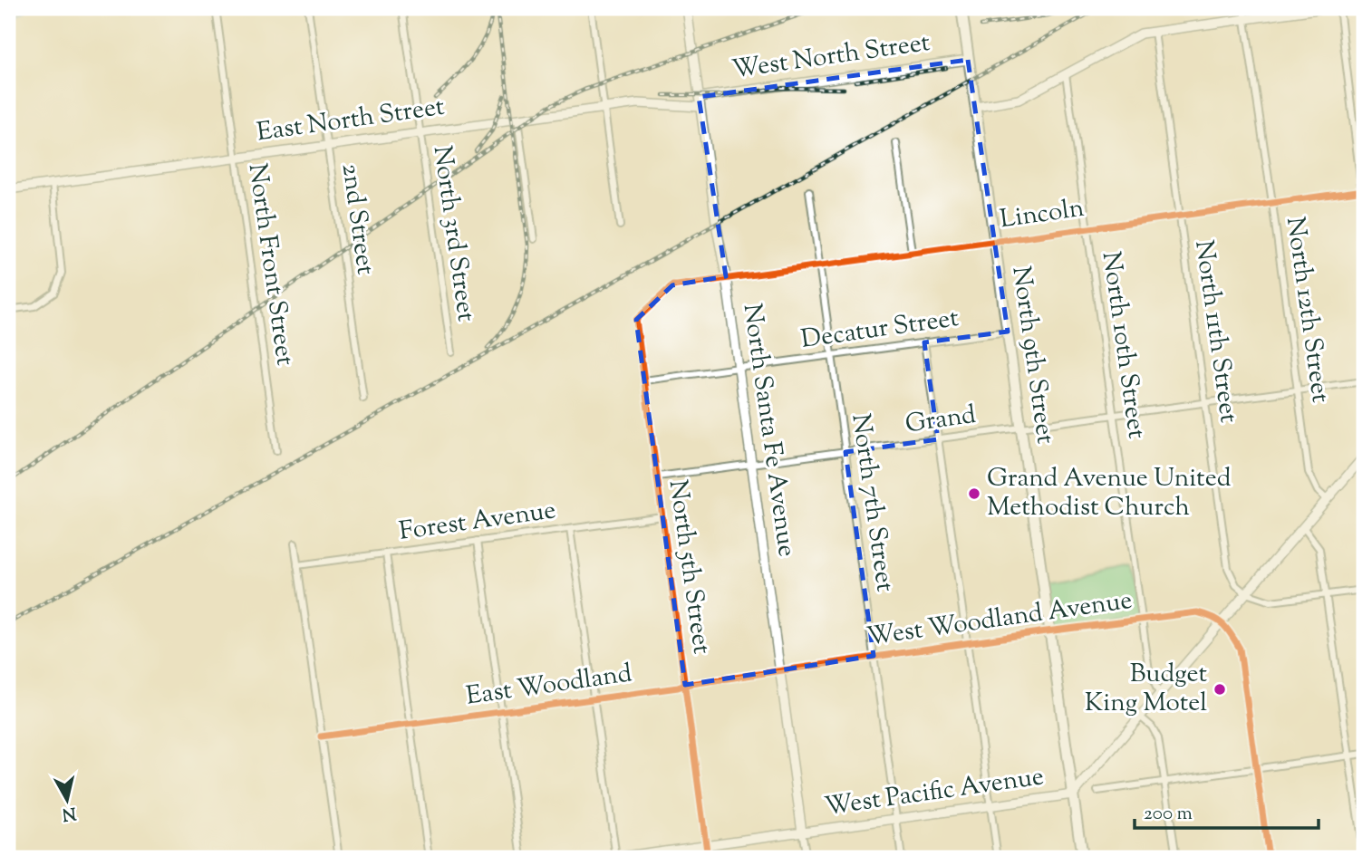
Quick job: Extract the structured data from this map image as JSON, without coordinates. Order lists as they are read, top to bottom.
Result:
{
  "streets": {
    "main road": [
      "West North Street",
      "East North Street",
      "North 9th Street",
      "North Santa Fe Avenue",
      "West Pacific Avenue"
    ],
    "street": [
      "Lincoln",
      "2nd Street",
      "North 3rd Street",
      "North Front Street",
      "North 12th Street",
      "Decatur Street",
      "North 11th Street",
      "North 10th Street",
      "Grand",
      "North 7th Street",
      "Forest Avenue",
      "North 5th Street",
      "West Woodland Avenue",
      "East Woodland"
    ]
  },
  "crossings": [
    ["West North Street", "North 9th Street"],
    ["West North Street", "North Santa Fe Avenue"],
    ["East North Street", "2nd Street"],
    ["East North Street", "North 3rd Street"],
    ["East North Street", "North Front Street"],
    ["East North Street", "North Santa Fe Avenue"],
    ["Lincoln", "North 12th Street"],
    ["Lincoln", "North 11th Street"],
    ["Lincoln", "North 10th Street"],
    ["Lincoln", "North 9th Street"],
    ["Lincoln", "North Santa Fe Avenue"],
    ["Lincoln", "North 7th Street"],
    ["Lincoln", "North 5th Street"],
    ["Decatur Street", "North 9th Street"],
    ["Decatur Street", "North Santa Fe Avenue"],
    ["Decatur Street", "North 7th Street"],
    ["Decatur Street", "North 5th Street"],
    ["North 10th Street", "Grand"],
    ["North 10th Street", "West Woodland Avenue"],
    ["North 9th Street", "Grand"],
    ["North 9th Street", "West Woodland Avenue"],
    ["North 9th Street", "West Pacific Avenue"],
    ["Grand", "North Santa Fe Avenue"],
    ["Grand", "North 7th Street"],
    ["Grand", "North 5th Street"],
    ["North Santa Fe Avenue", "West Woodland Avenue"],
    ["North Santa Fe Avenue", "East Woodland"],
    ["North Santa Fe Avenue", "West Pacific Avenue"],
    ["North 7th Street", "West Woodland Avenue"],
    ["North 7th Street", "West Pacific Avenue"],
    ["Forest Avenue", "North 5th Street"],
    ["North 5th Street", "East Woodland"],
    ["North 5th Street", "West Pacific Avenue"],
    ["West Woodland Avenue", "East Woodland"]
  ],
  "places": ["Grand Avenue United Methodist Church", "Budget King Motel"],
  "scale_bar": "200 m",
  "north": "bottom"
}
